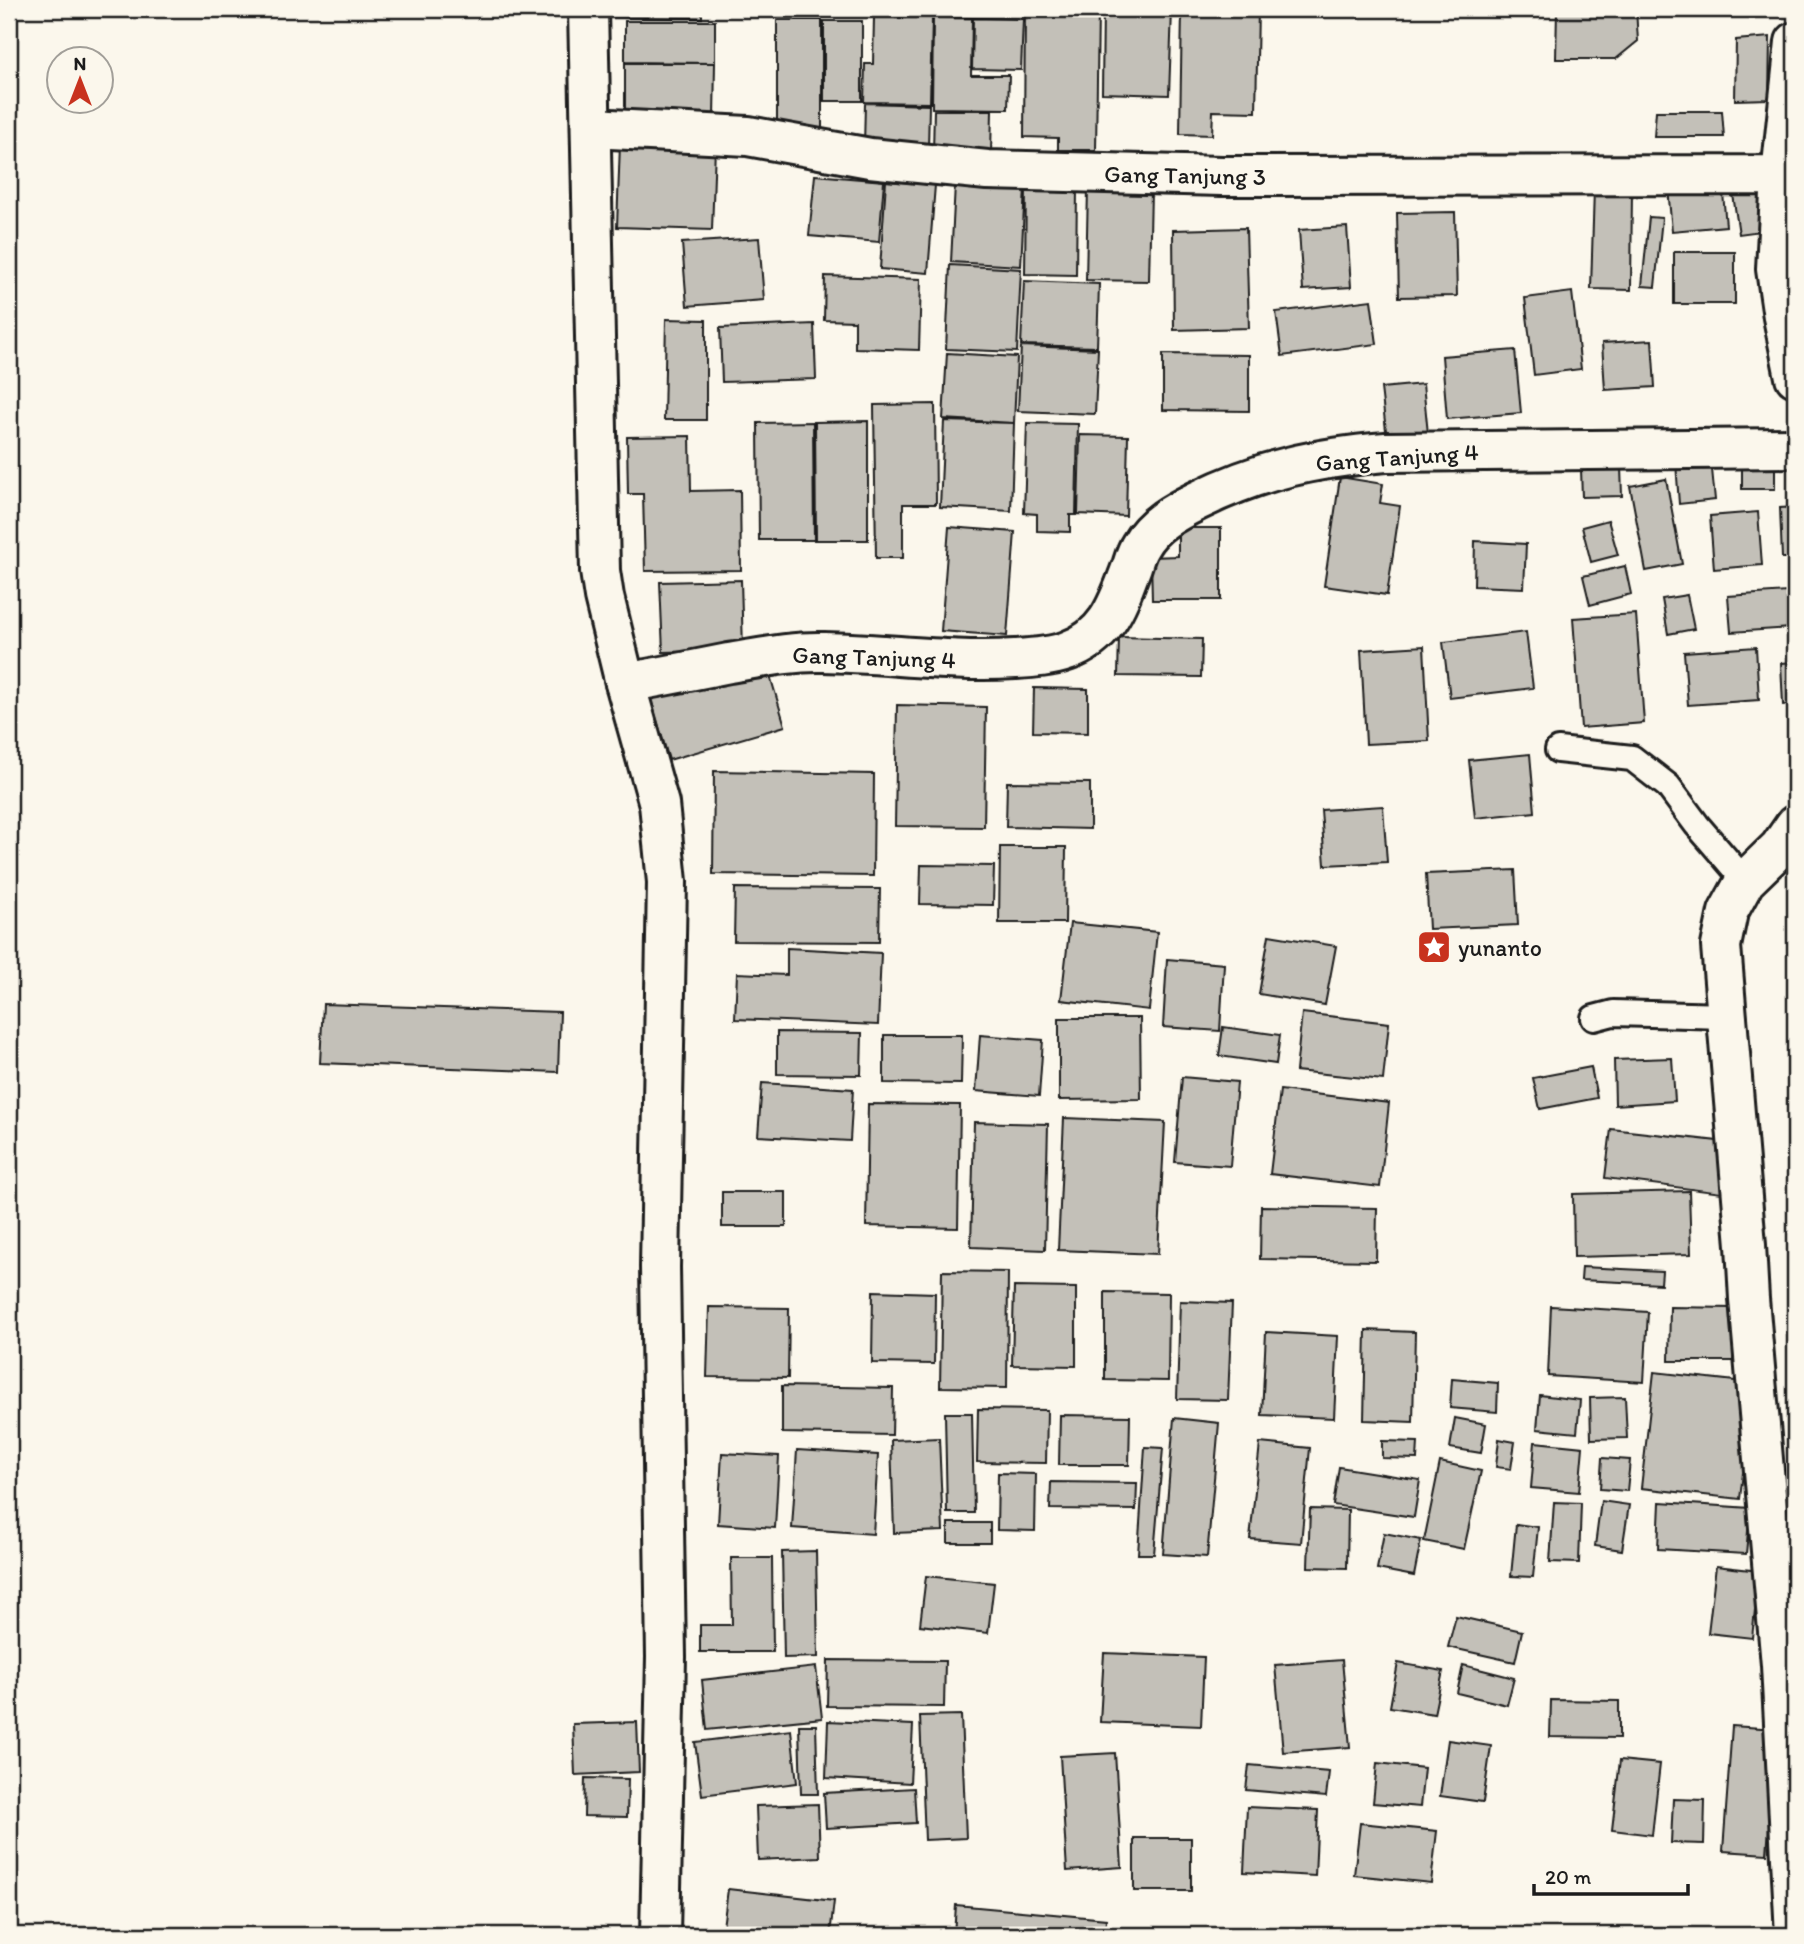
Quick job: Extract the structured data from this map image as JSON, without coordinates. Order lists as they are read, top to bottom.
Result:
{
  "streets": {
    "street": ["Gang Tanjung 3", "Gang Tanjung 4"]
  },
  "places": {
    "place": ["yunanto"]
  },
  "scale_bar": "20 m",
  "north": "top"
}
